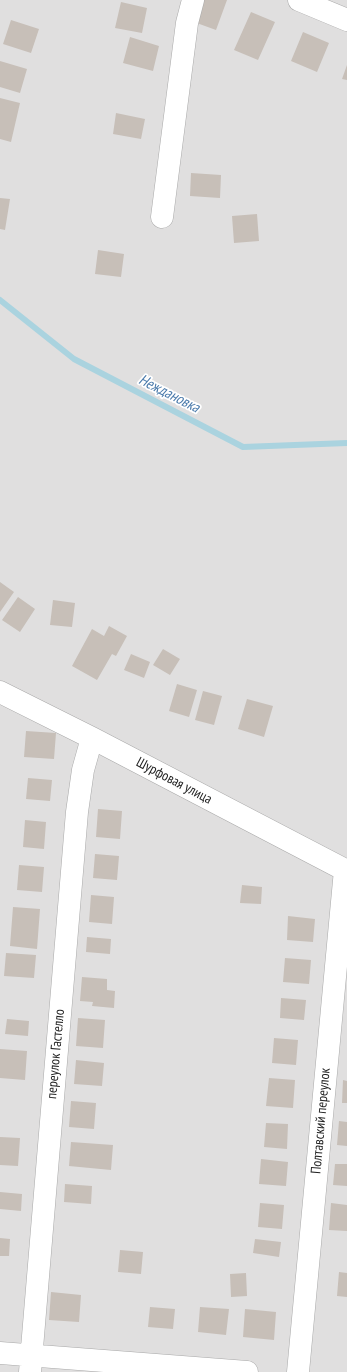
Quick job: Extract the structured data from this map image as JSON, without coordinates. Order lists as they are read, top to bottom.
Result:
{
  "streets": {
    "street": ["Шурфовая улица", "переулок Гастелло", "Полтавский переулок"]
  },
  "crossings": [
    ["Шурфовая улица", "переулок Гастелло"],
    ["Шурфовая улица", "Полтавский переулок"]
  ],
  "water": ["Неждановка"]
}
